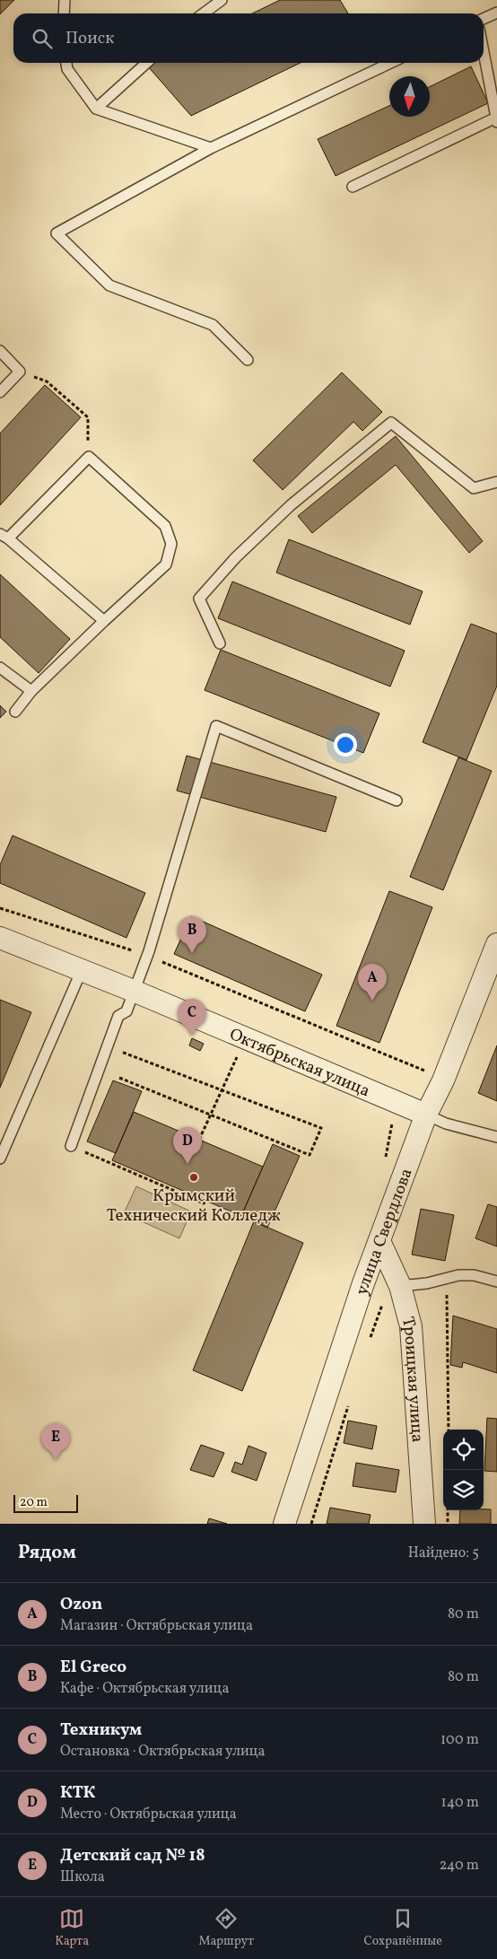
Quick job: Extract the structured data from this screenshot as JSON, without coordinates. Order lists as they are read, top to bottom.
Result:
{
  "streets": {
    "street": ["Октябрьская улица", "улица Свердлова", "Троицкая улица"]
  },
  "crossings": [
    ["Октябрьская улица", "улица Свердлова"],
    ["улица Свердлова", "Троицкая улица"]
  ],
  "places": ["Крымский Технический Колледж"],
  "scale_bar": "20 m",
  "north": "bottom",
  "page": {
    "search": "Поиск",
    "pins": [
      "B",
      "A",
      "C",
      "D",
      "E"
    ],
    "scale": "20 m",
    "heading": ["Рядом", "Найдено: 5"],
    "list": [
      {
        "mark": "A",
        "name": "Ozon",
        "note": "Магазин · Октябрьская улица",
        "value": "80 m"
      },
      {
        "mark": "B",
        "name": "El Greco",
        "note": "Кафе · Октябрьская улица",
        "value": "80 m"
      },
      {
        "mark": "C",
        "name": "Техникум",
        "note": "Остановка · Октябрьская улица",
        "value": "100 m"
      },
      {
        "mark": "D",
        "name": "КТК",
        "note": "Место · Октябрьская улица",
        "value": "140 m"
      },
      {
        "mark": "E",
        "name": "Детский сад № 18",
        "note": "Школа",
        "value": "240 m"
      }
    ],
    "nav": ["Карта", "Маршрут", "Сохранённые"]
  }
}
